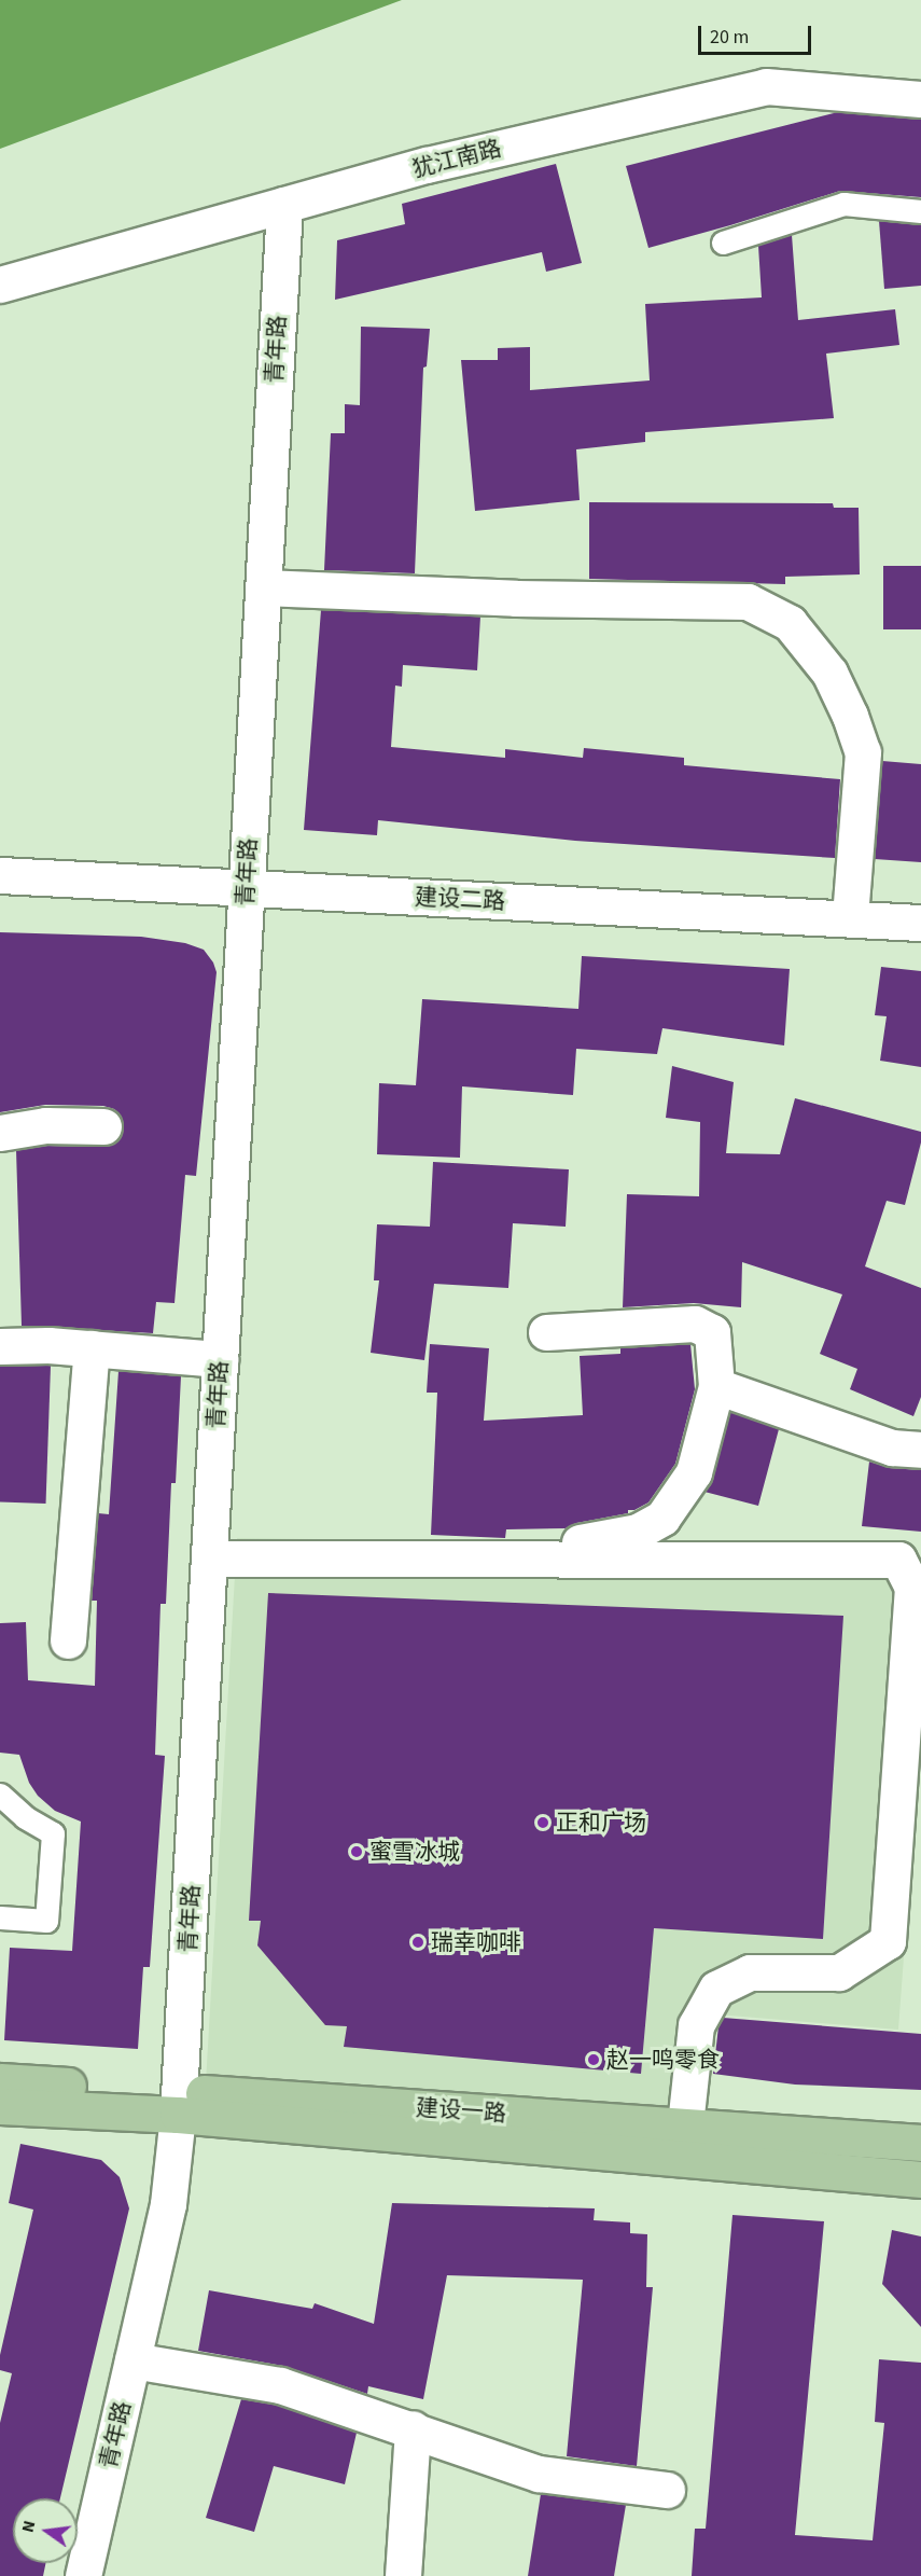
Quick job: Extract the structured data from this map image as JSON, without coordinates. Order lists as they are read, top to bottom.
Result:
{
  "streets": {
    "main road": ["建设一路"],
    "street": ["犹江南路", "青年路", "建设二路"]
  },
  "crossings": [
    ["犹江南路", "青年路"],
    ["青年路", "建设二路"],
    ["青年路", "建设一路"]
  ],
  "places": [
    "正和广场",
    "蜜雪冰城",
    "瑞幸咖啡",
    "赵一鸣零食"
  ],
  "scale_bar": "20 m",
  "north": "left"
}
